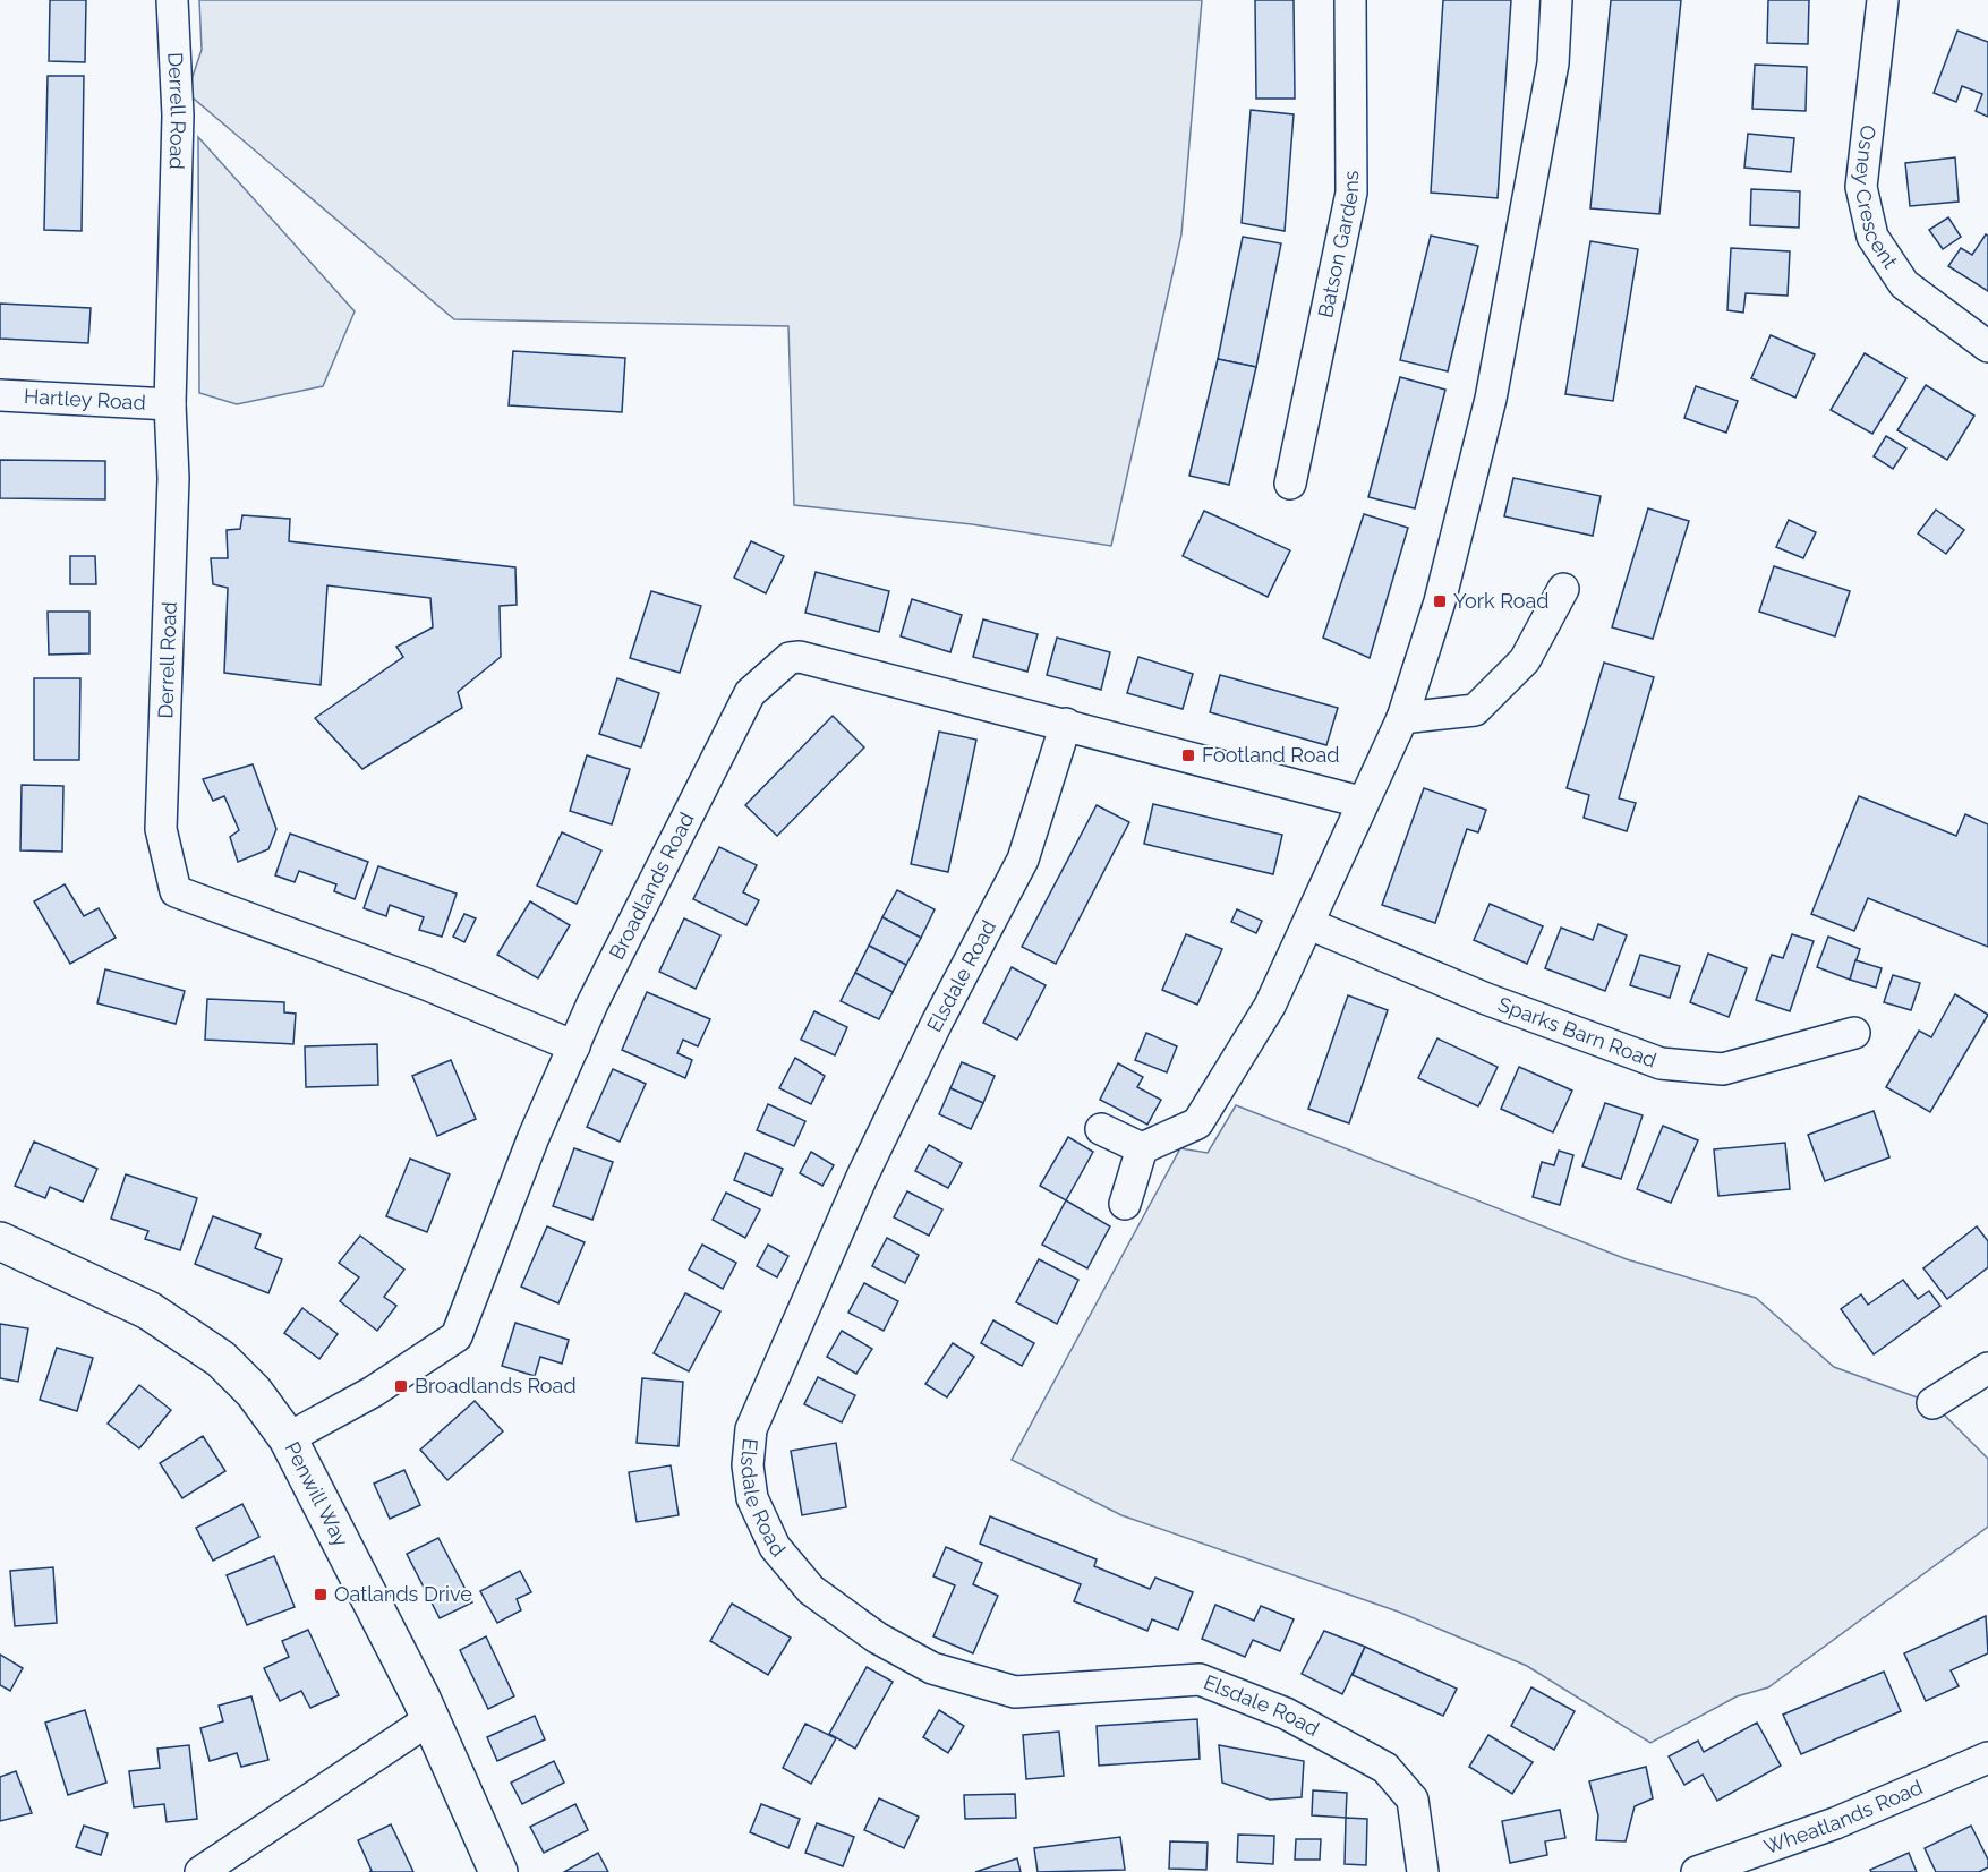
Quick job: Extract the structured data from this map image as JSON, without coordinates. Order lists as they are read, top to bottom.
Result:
{
  "streets": {
    "street": [
      "Derrell Road",
      "Osney Crescent",
      "Batson Gardens",
      "Hartley Road",
      "Broadlands Road",
      "Elsdale Road",
      "Sparks Barn Road",
      "Penwill Way",
      "Wheatlands Road"
    ]
  },
  "crossings": [
    ["Derrell Road", "Hartley Road"],
    ["Derrell Road", "Broadlands Road"],
    ["Broadlands Road", "Elsdale Road"],
    ["Broadlands Road", "Penwill Way"]
  ],
  "places": {
    "transit": [
      "York Road",
      "Footland Road",
      "Broadlands Road",
      "Oatlands Drive"
    ]
  }
}
